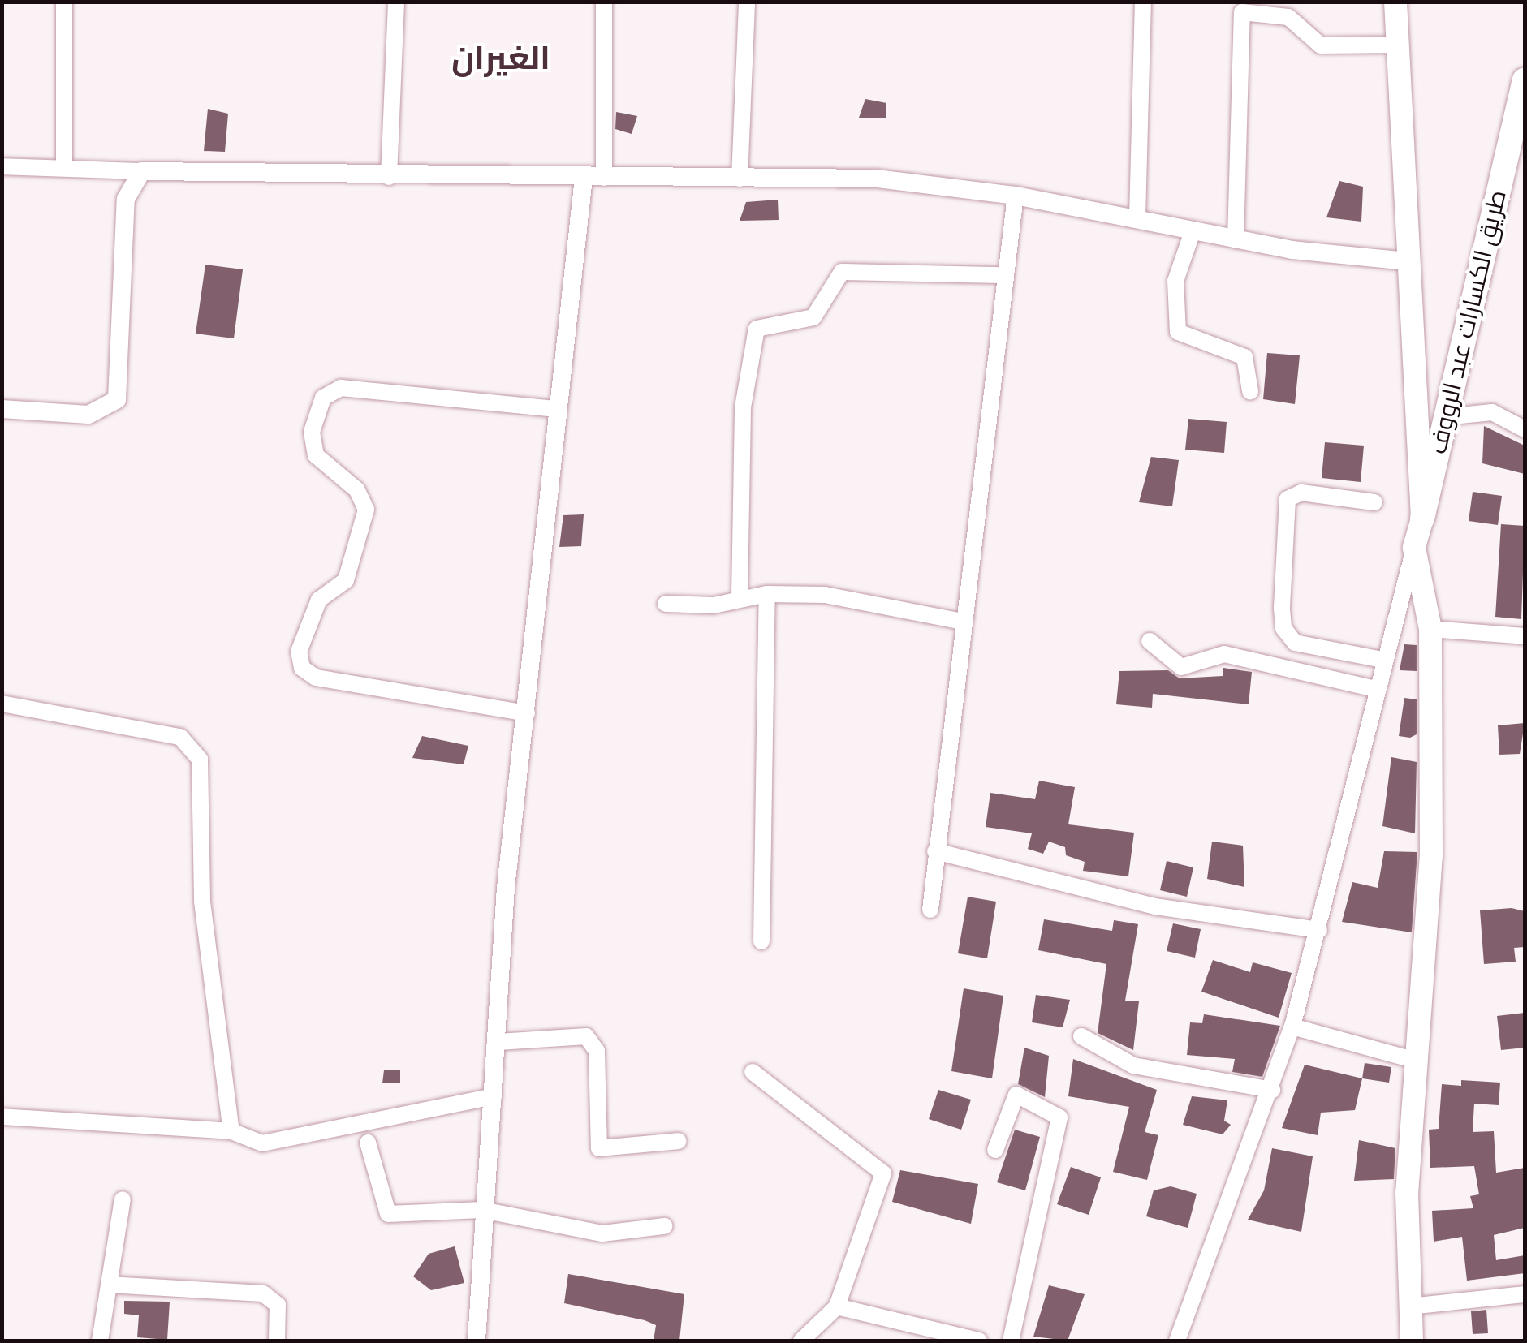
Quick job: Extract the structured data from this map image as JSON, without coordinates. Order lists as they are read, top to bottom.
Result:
{
  "streets": {
    "main road": ["طريق الكسارات عبد الرووف"]
  },
  "districts": ["الغيران"]
}
